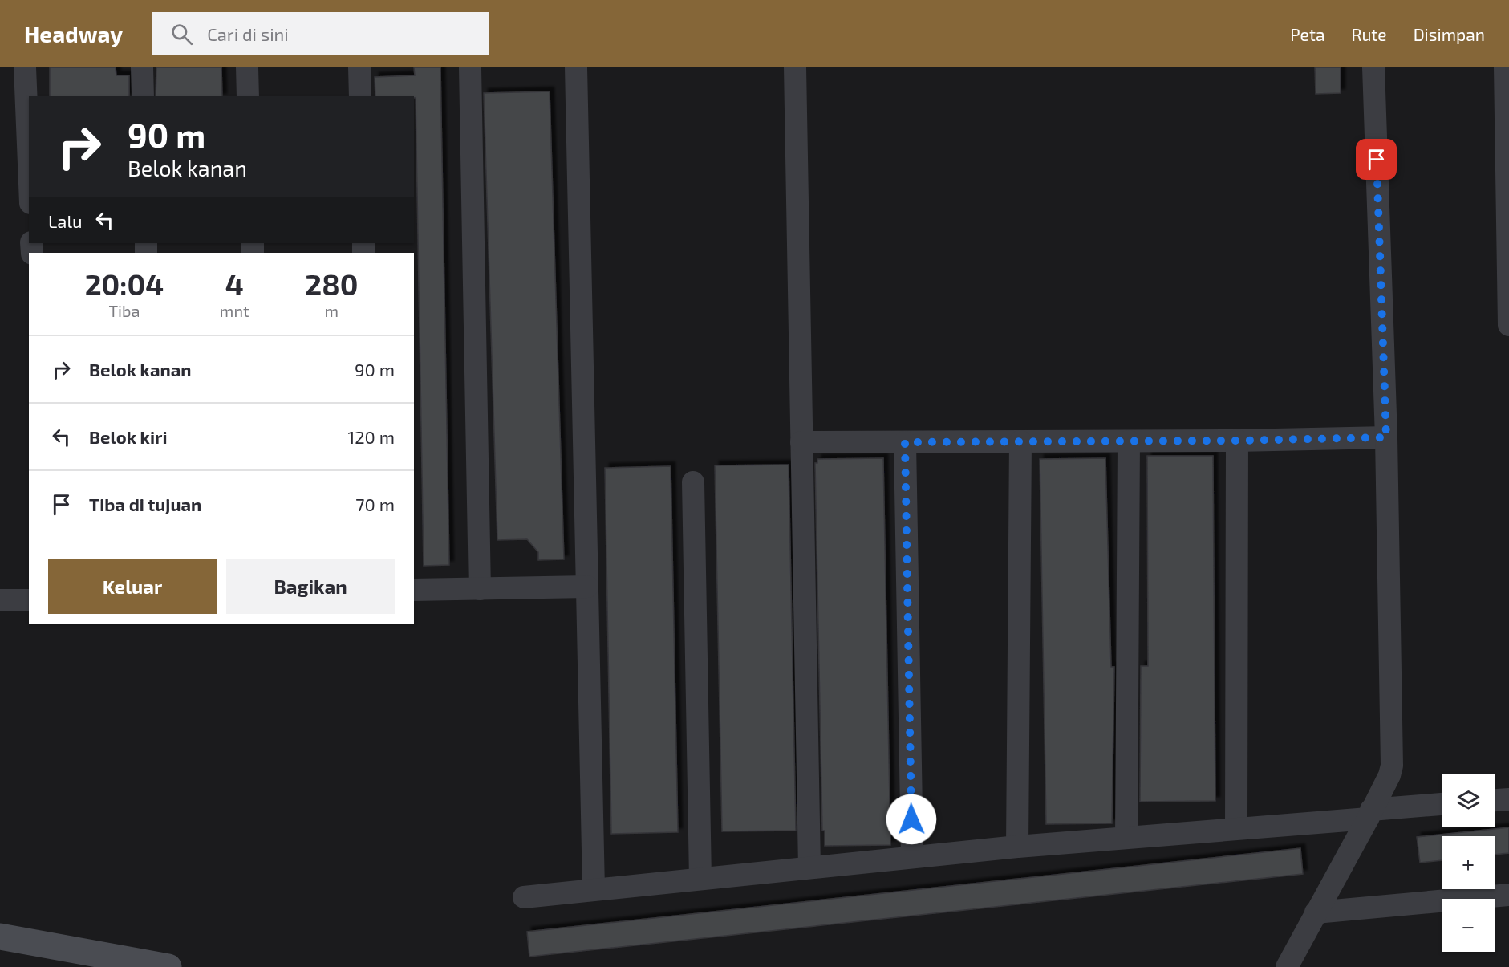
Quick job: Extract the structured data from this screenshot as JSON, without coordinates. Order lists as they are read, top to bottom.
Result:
{
  "page": {
    "header": "Headway",
    "search": "Cari di sini",
    "nav": ["Peta", "Rute", "Disimpan"],
    "turn": ["90 m", "Belok kanan"],
    "then": "Lalu",
    "eta": [
      "20:04",
      "Tiba",
      "4",
      "mnt",
      "280",
      "m"
    ],
    "list": [
      {
        "name": "Belok kanan",
        "value": "90 m"
      },
      {
        "name": "Belok kiri",
        "value": "120 m"
      },
      {
        "name": "Tiba di tujuan",
        "value": "70 m"
      }
    ],
    "buttons": ["Keluar", "Bagikan"],
    "map_buttons": ["+", "−"]
  }
}
